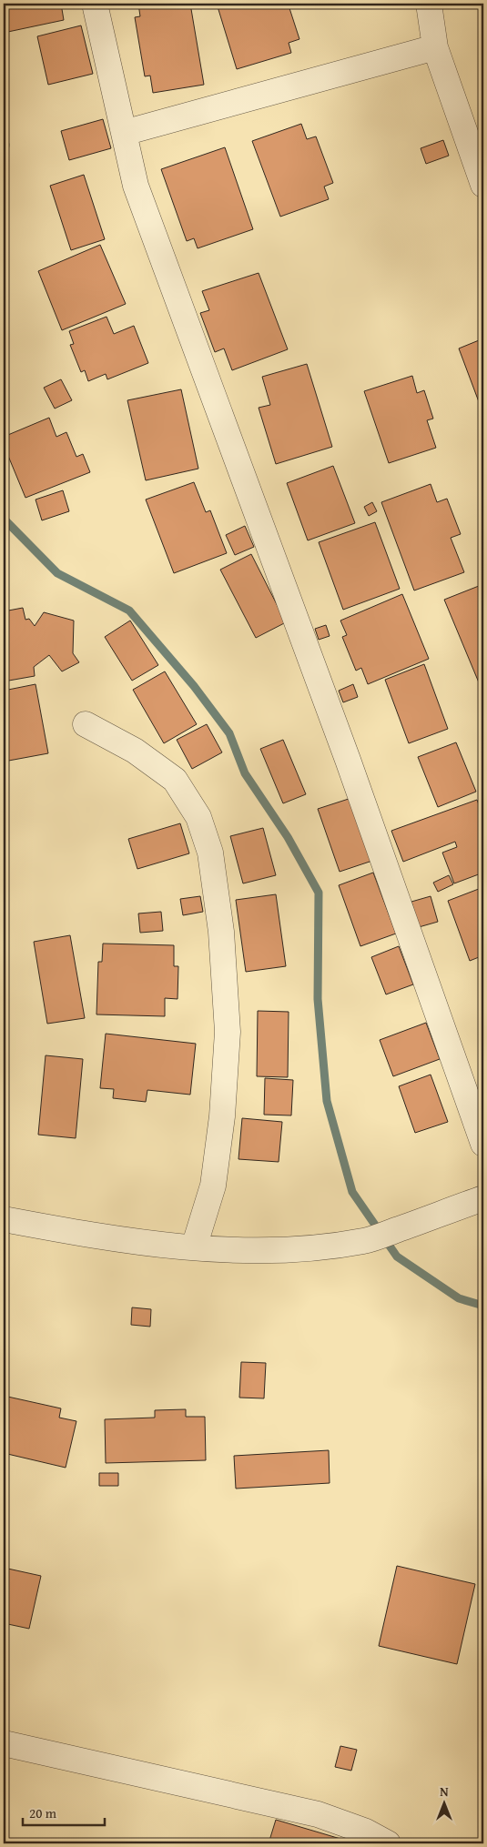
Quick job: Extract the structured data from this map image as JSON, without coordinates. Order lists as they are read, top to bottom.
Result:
{
  "scale_bar": "20 m",
  "north": "top"
}
